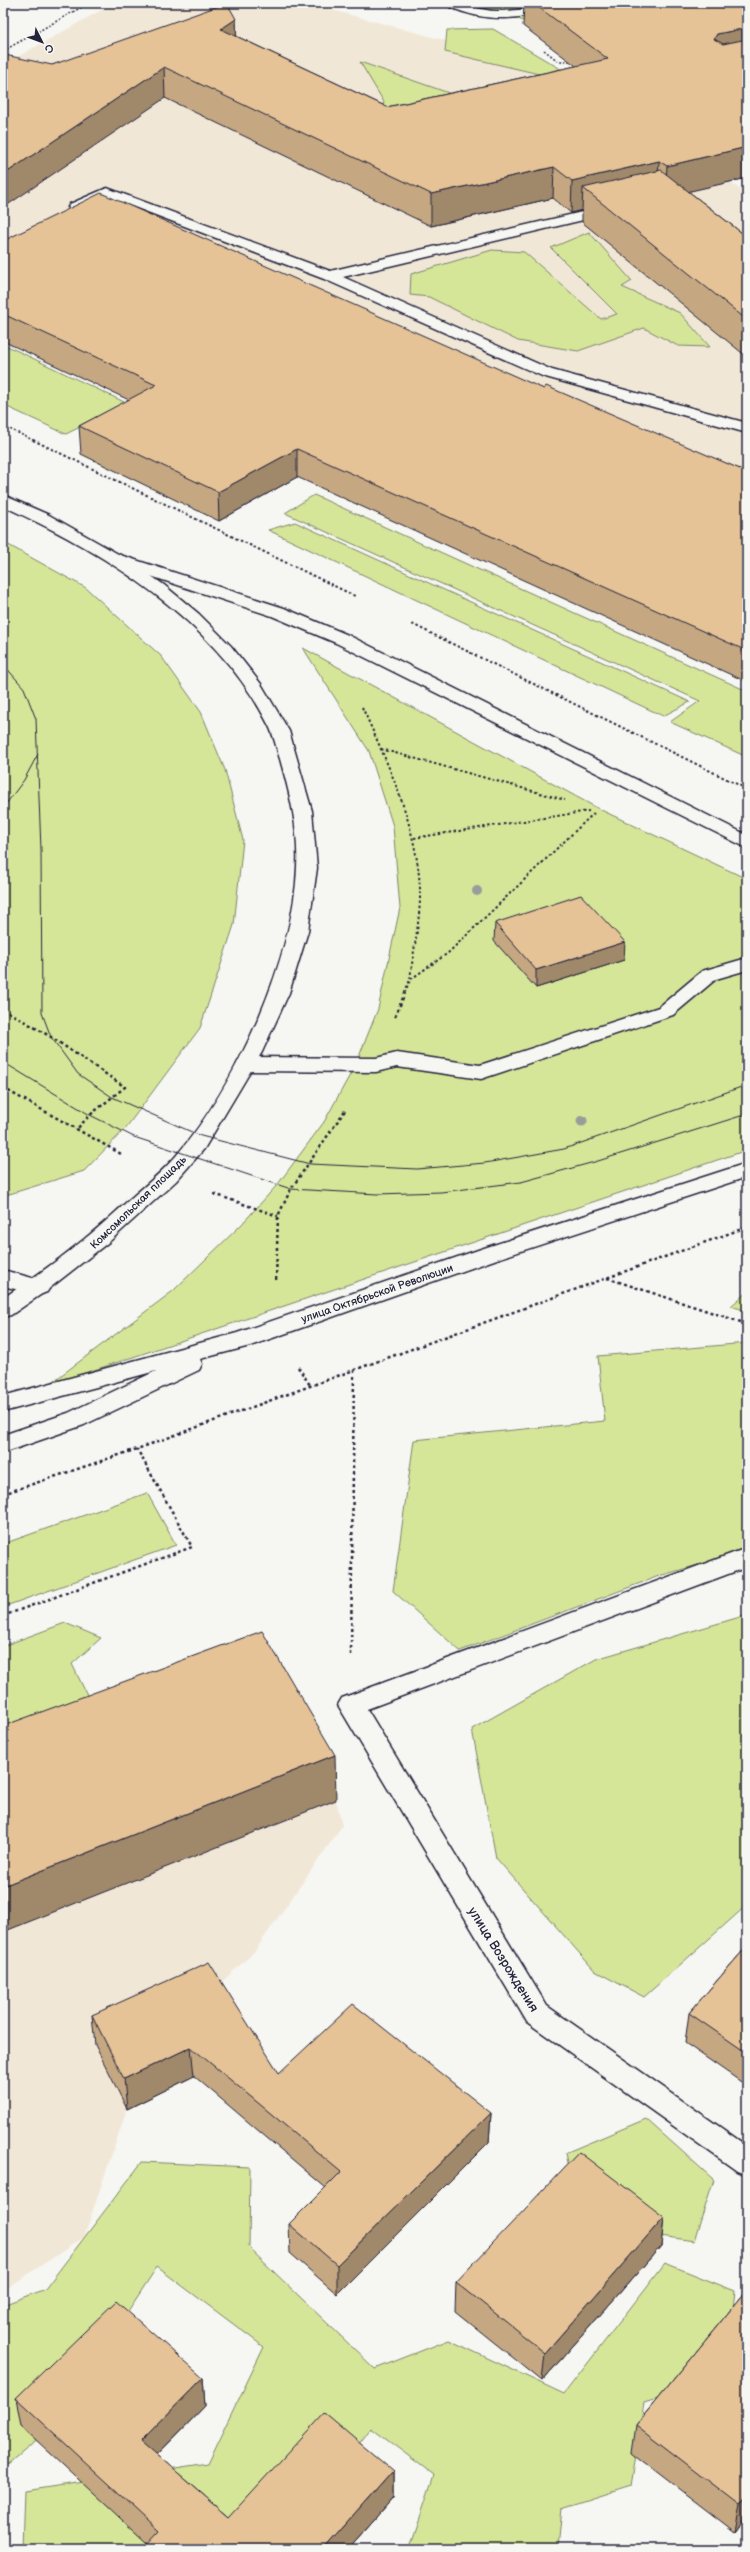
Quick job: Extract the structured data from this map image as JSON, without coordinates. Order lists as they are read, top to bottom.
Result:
{
  "streets": {
    "main road": ["Комсомольская площадь", "улица Октябрьской Революции", "улица Возрождения"]
  },
  "north": "bottom right"
}
